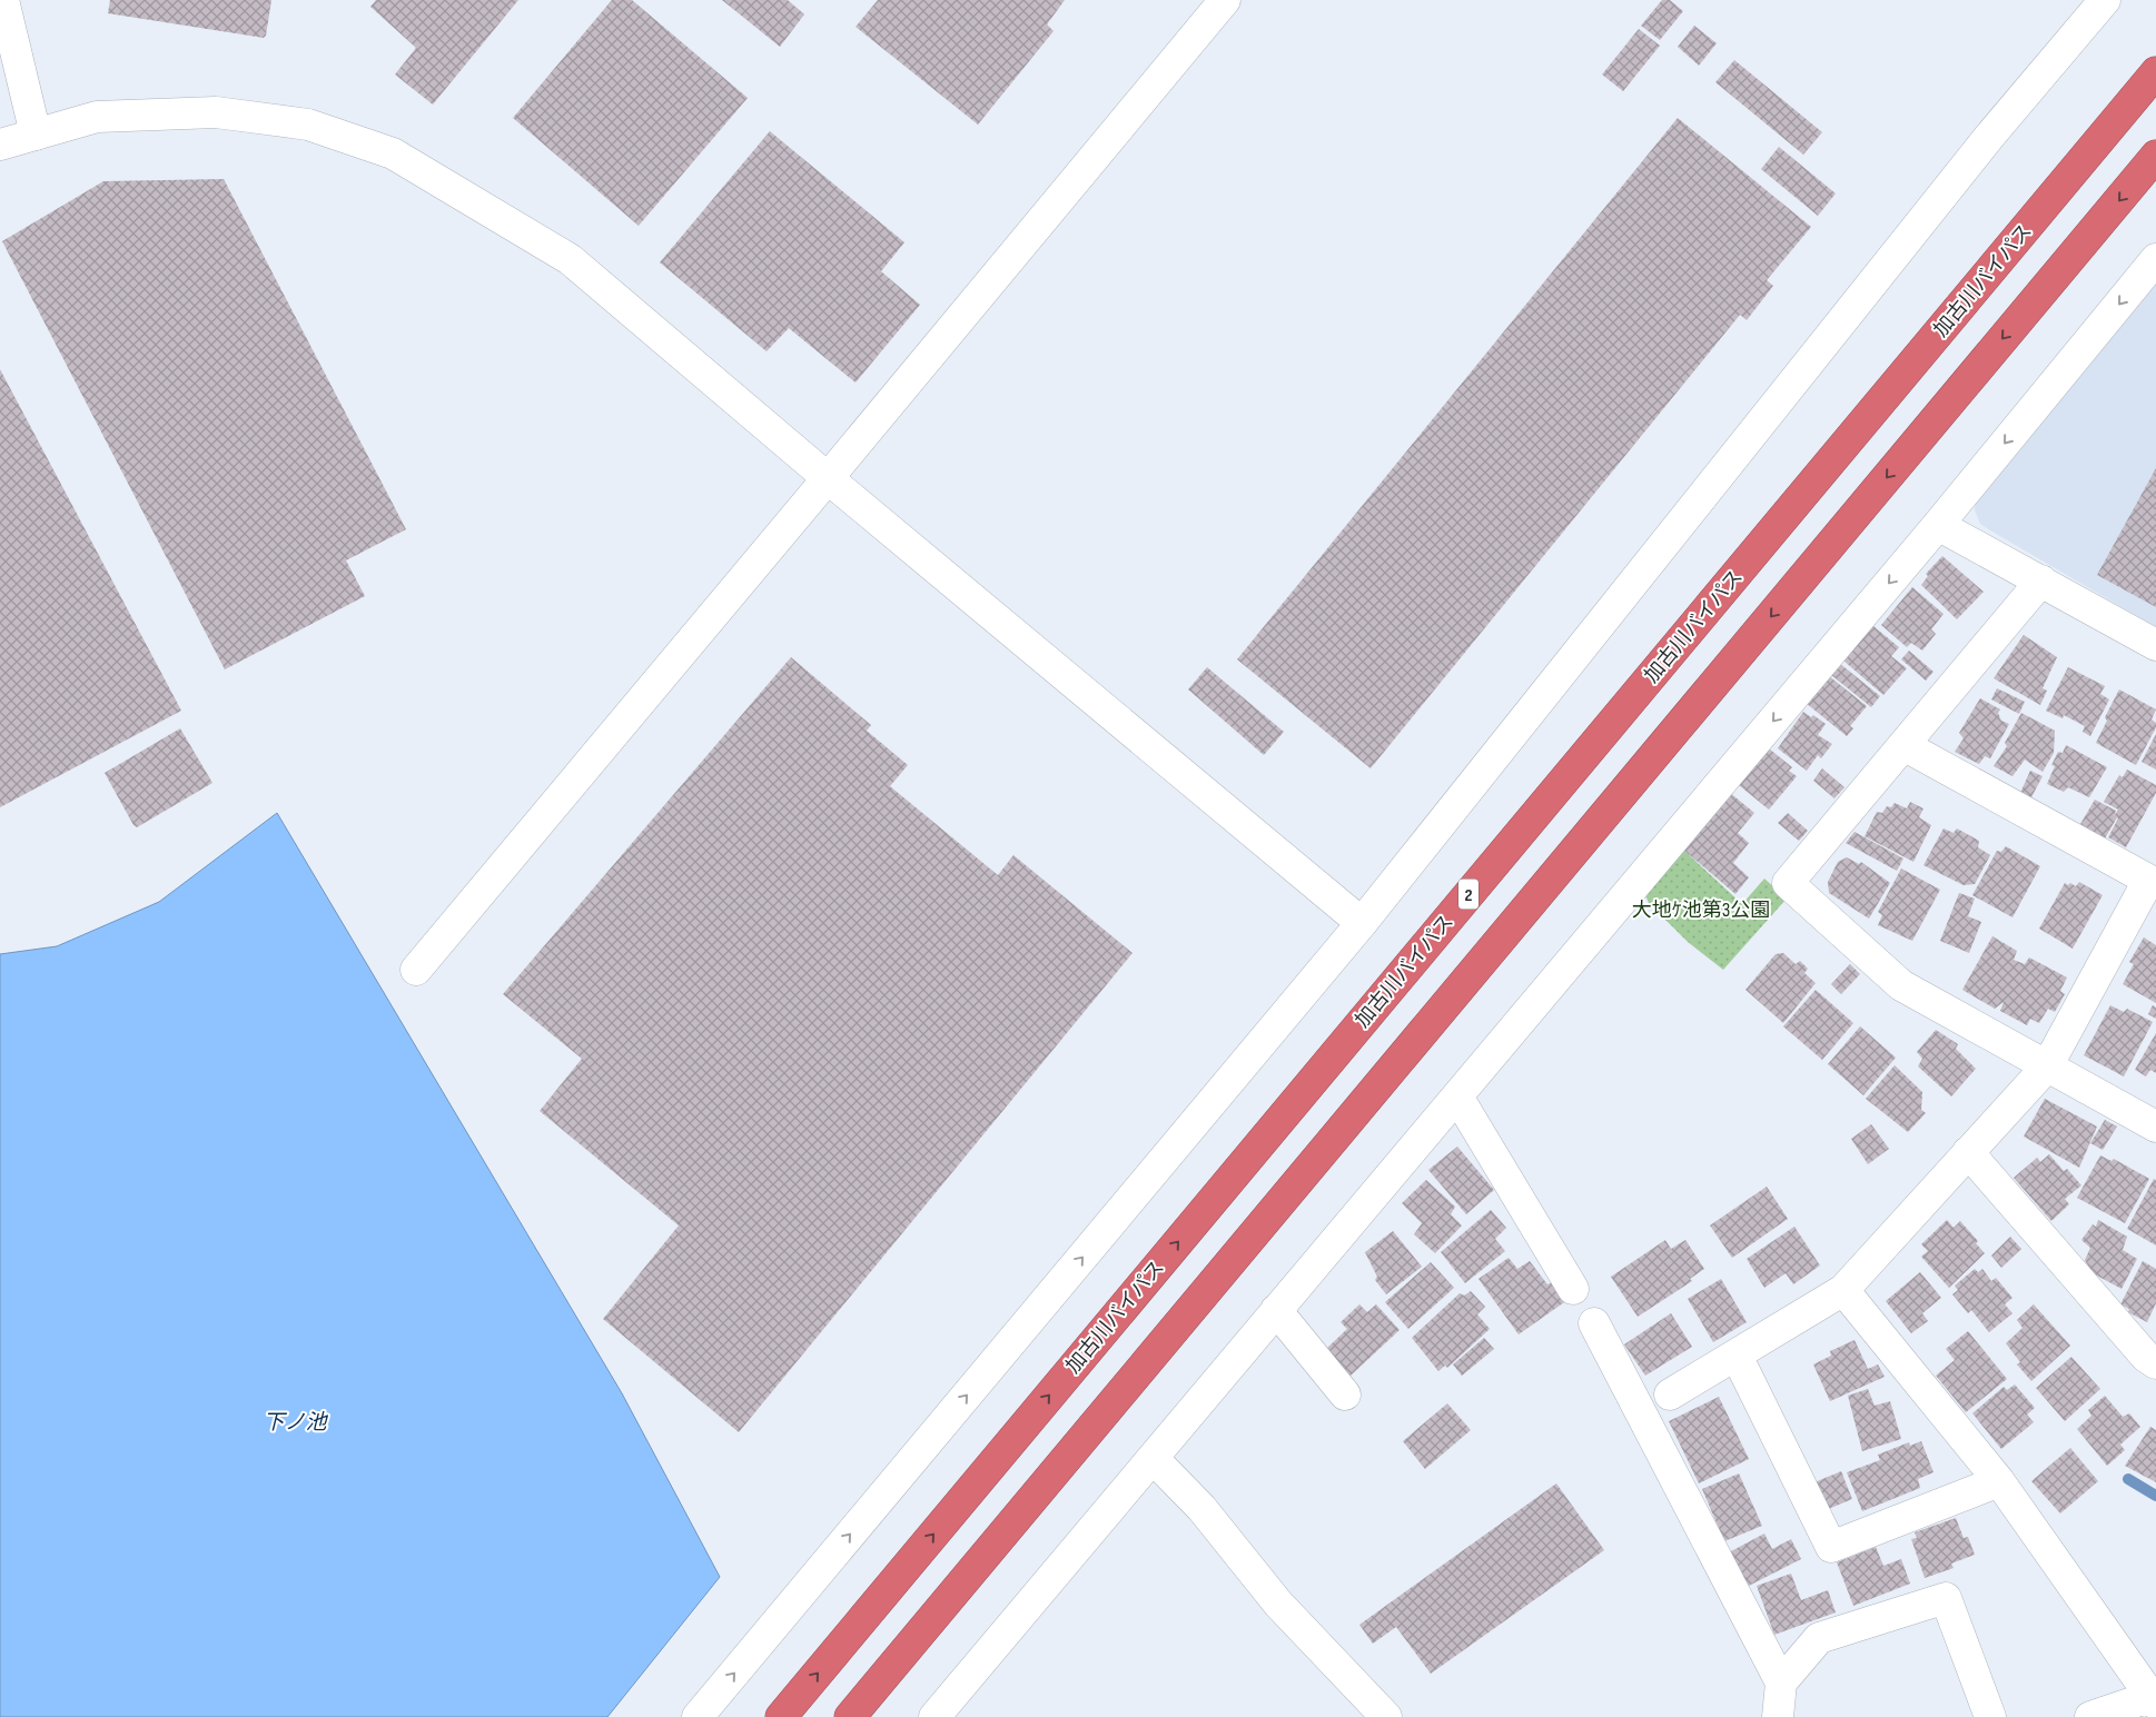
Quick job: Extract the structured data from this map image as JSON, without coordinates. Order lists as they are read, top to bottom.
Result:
{
  "streets": {
    "highway": ["加古川バイパス", "2"]
  },
  "water": ["下ノ池"],
  "parks": ["大地ｹ池第3公園"]
}
